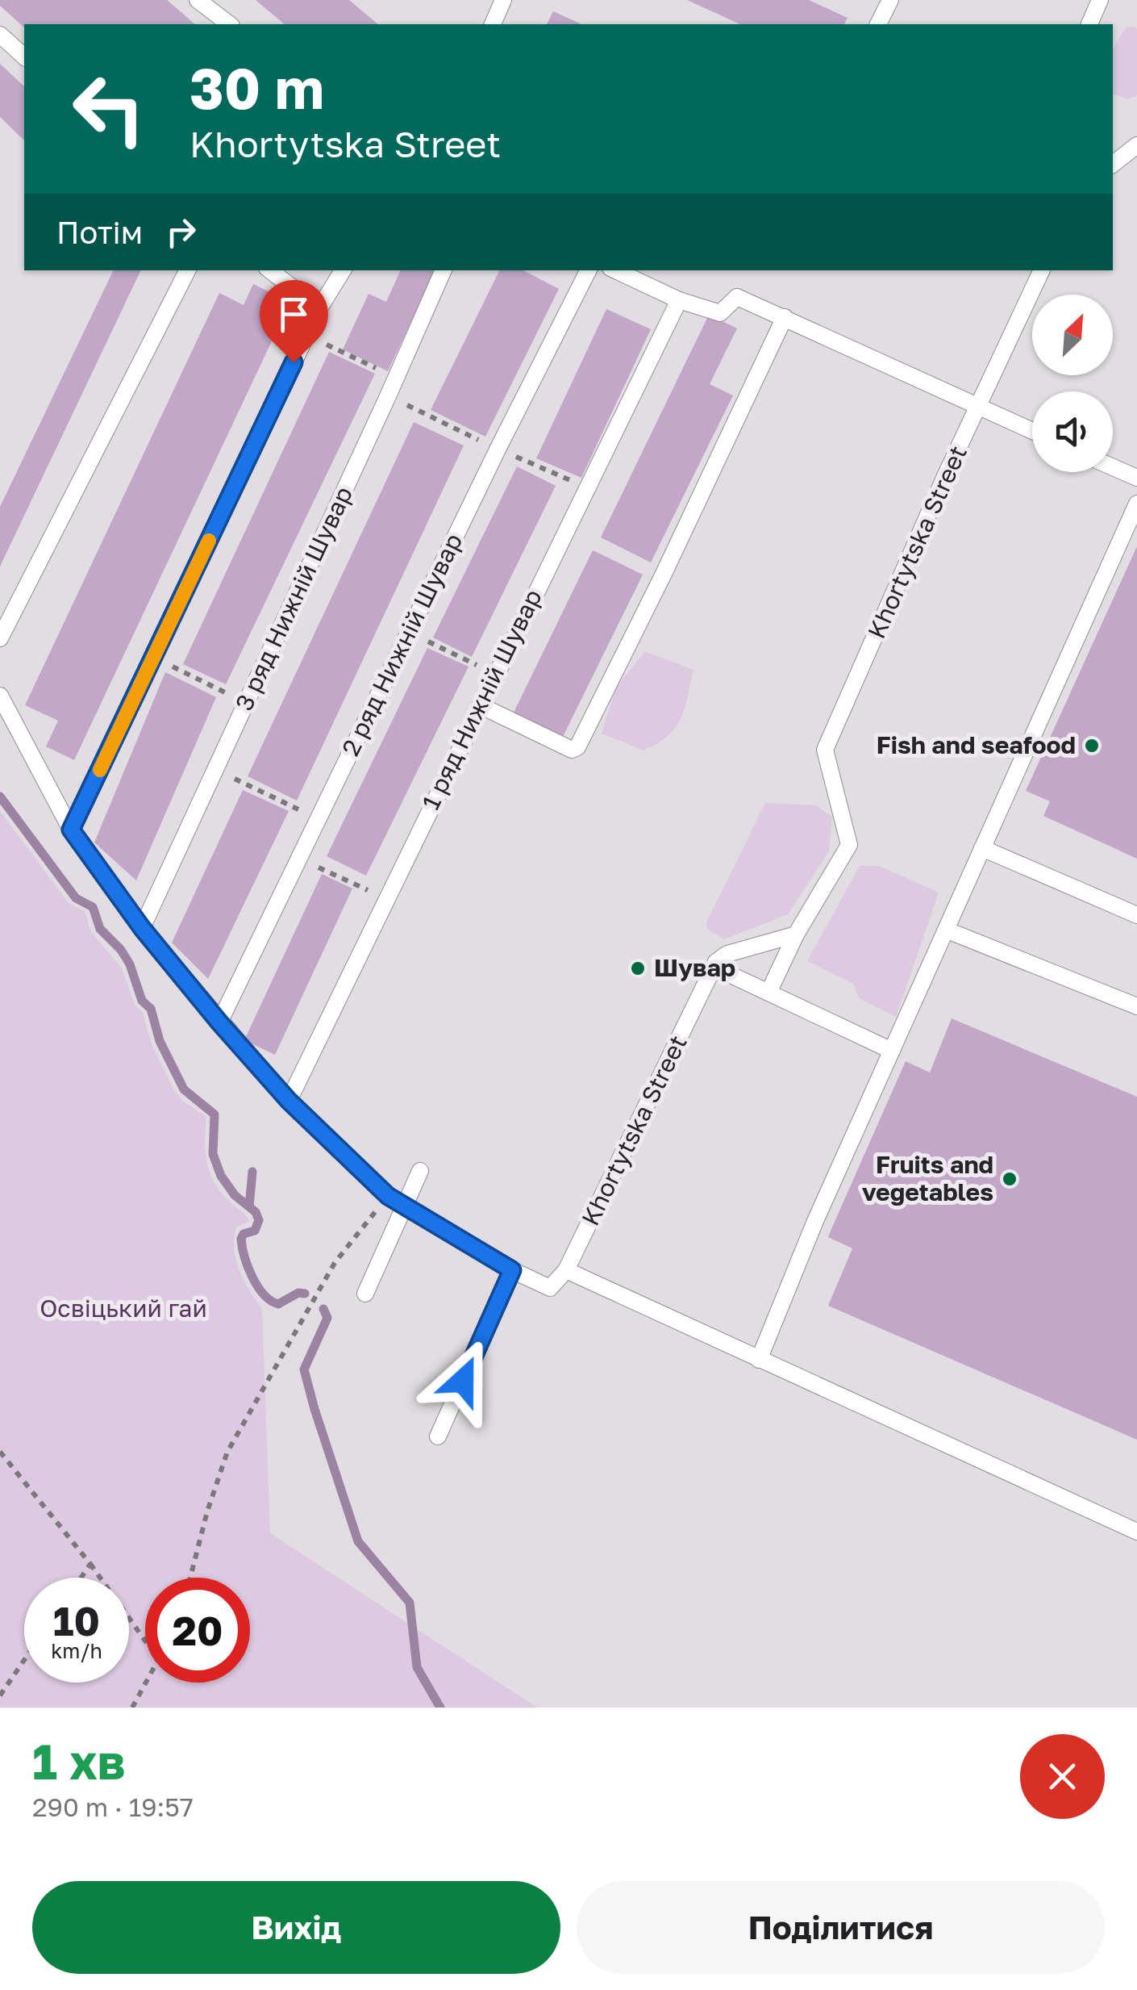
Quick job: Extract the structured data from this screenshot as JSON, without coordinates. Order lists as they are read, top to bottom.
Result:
{
  "streets": {
    "lane": [
      "Khortytska Street",
      "3 ряд Нижній Шувар",
      "2 ряд Нижній Шувар",
      "1 ряд Нижній Шувар"
    ]
  },
  "parks": ["Освіцький гай"],
  "places": ["Fish and seafood", "Шувар", "Fruits and vegetables"],
  "north": "top right",
  "page": {
    "turn": ["30 m", "Khortytska Street"],
    "then": "Потім",
    "speed": "10 km/h",
    "limit": "20",
    "heading": ["1 хв", "290 m · 19:57"],
    "buttons": ["Вихід", "Поділитися"]
  }
}
